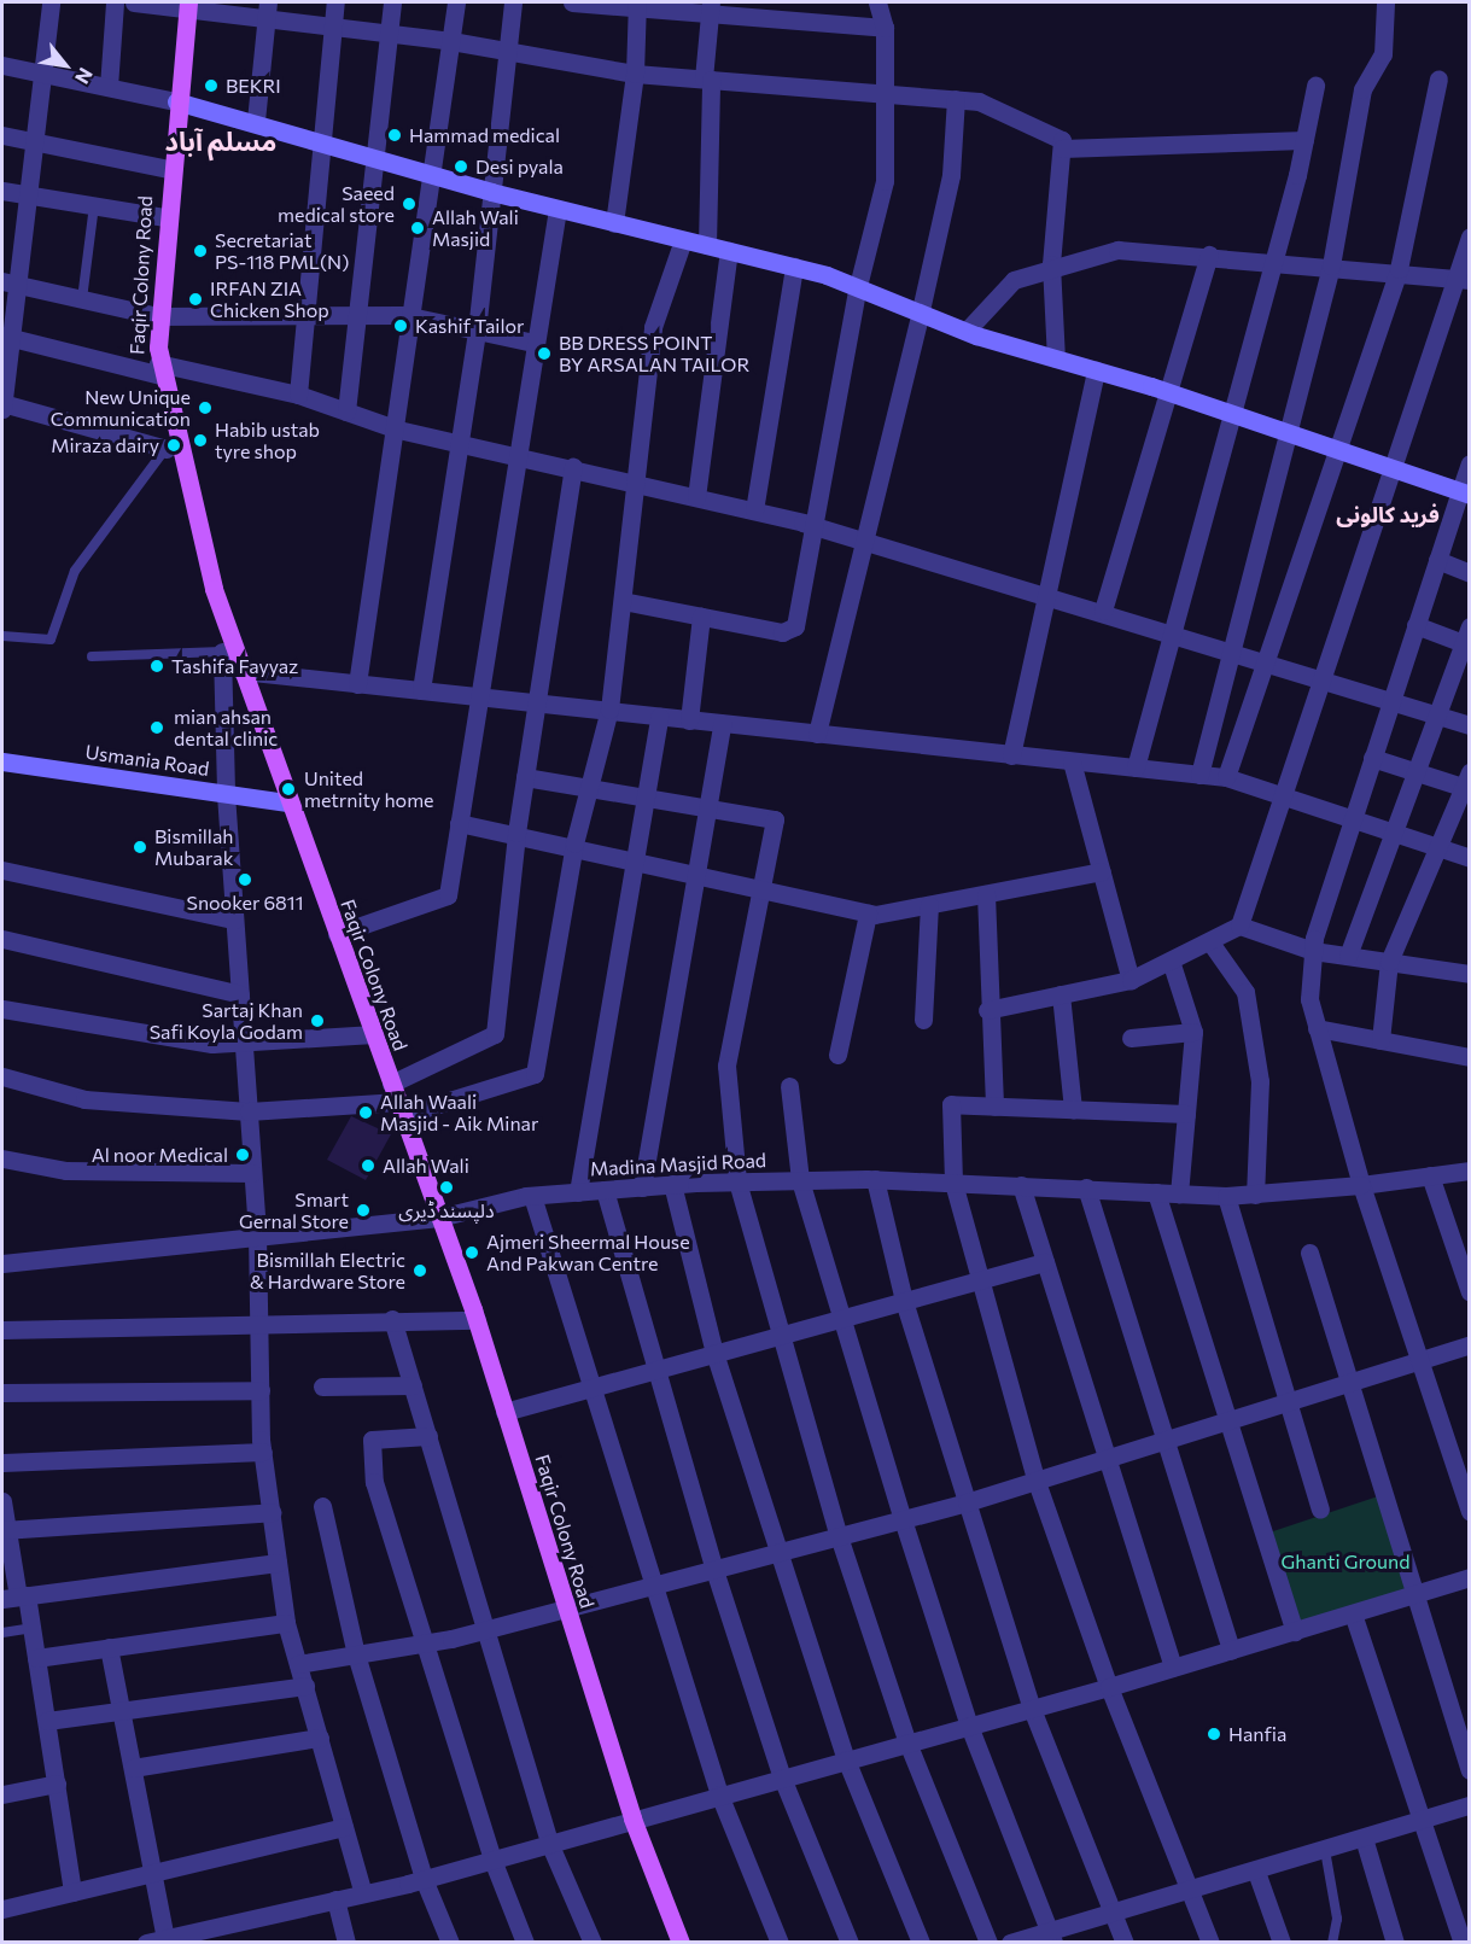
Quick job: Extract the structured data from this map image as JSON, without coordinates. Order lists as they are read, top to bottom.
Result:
{
  "streets": {
    "main road": ["Faqir Colony Road", "Usmania Road"],
    "street": ["Madina Masjid Road"]
  },
  "crossings": [
    ["Faqir Colony Road", "Usmania Road"],
    ["Faqir Colony Road", "Madina Masjid Road"]
  ],
  "districts": ["مسلم آباد", "فرید کالونی"],
  "parks": ["Ghanti Ground"],
  "places": [
    "BEKRI",
    "Hammad medical",
    "Desi pyala",
    "Saeed medical store",
    "Allah Wali Masjid",
    "Secretariat PS-118 PML(N)",
    "IRFAN ZIA Chicken Shop",
    "Kashif Tailor",
    "BB DRESS POINT BY ARSALAN TAILOR",
    "New Unique Communication",
    "Habib ustab tyre shop",
    "Miraza dairy",
    "Tashifa Fayyaz",
    "mian ahsan dental clinic",
    "United metrnity home",
    "Bismillah Mubarak",
    "Snooker 6811",
    "Sartaj Khan Safi Koyla Godam",
    "Allah Waali Masjid - Aik Minar",
    "Al noor Medical",
    "Allah Wali",
    "دلپسند ڈیری",
    "Smart Gernal Store",
    "Ajmeri Sheermal House And Pakwan Centre",
    "Bismillah Electric & Hardware Store",
    "Hanfia"
  ],
  "north": "bottom right"
}
